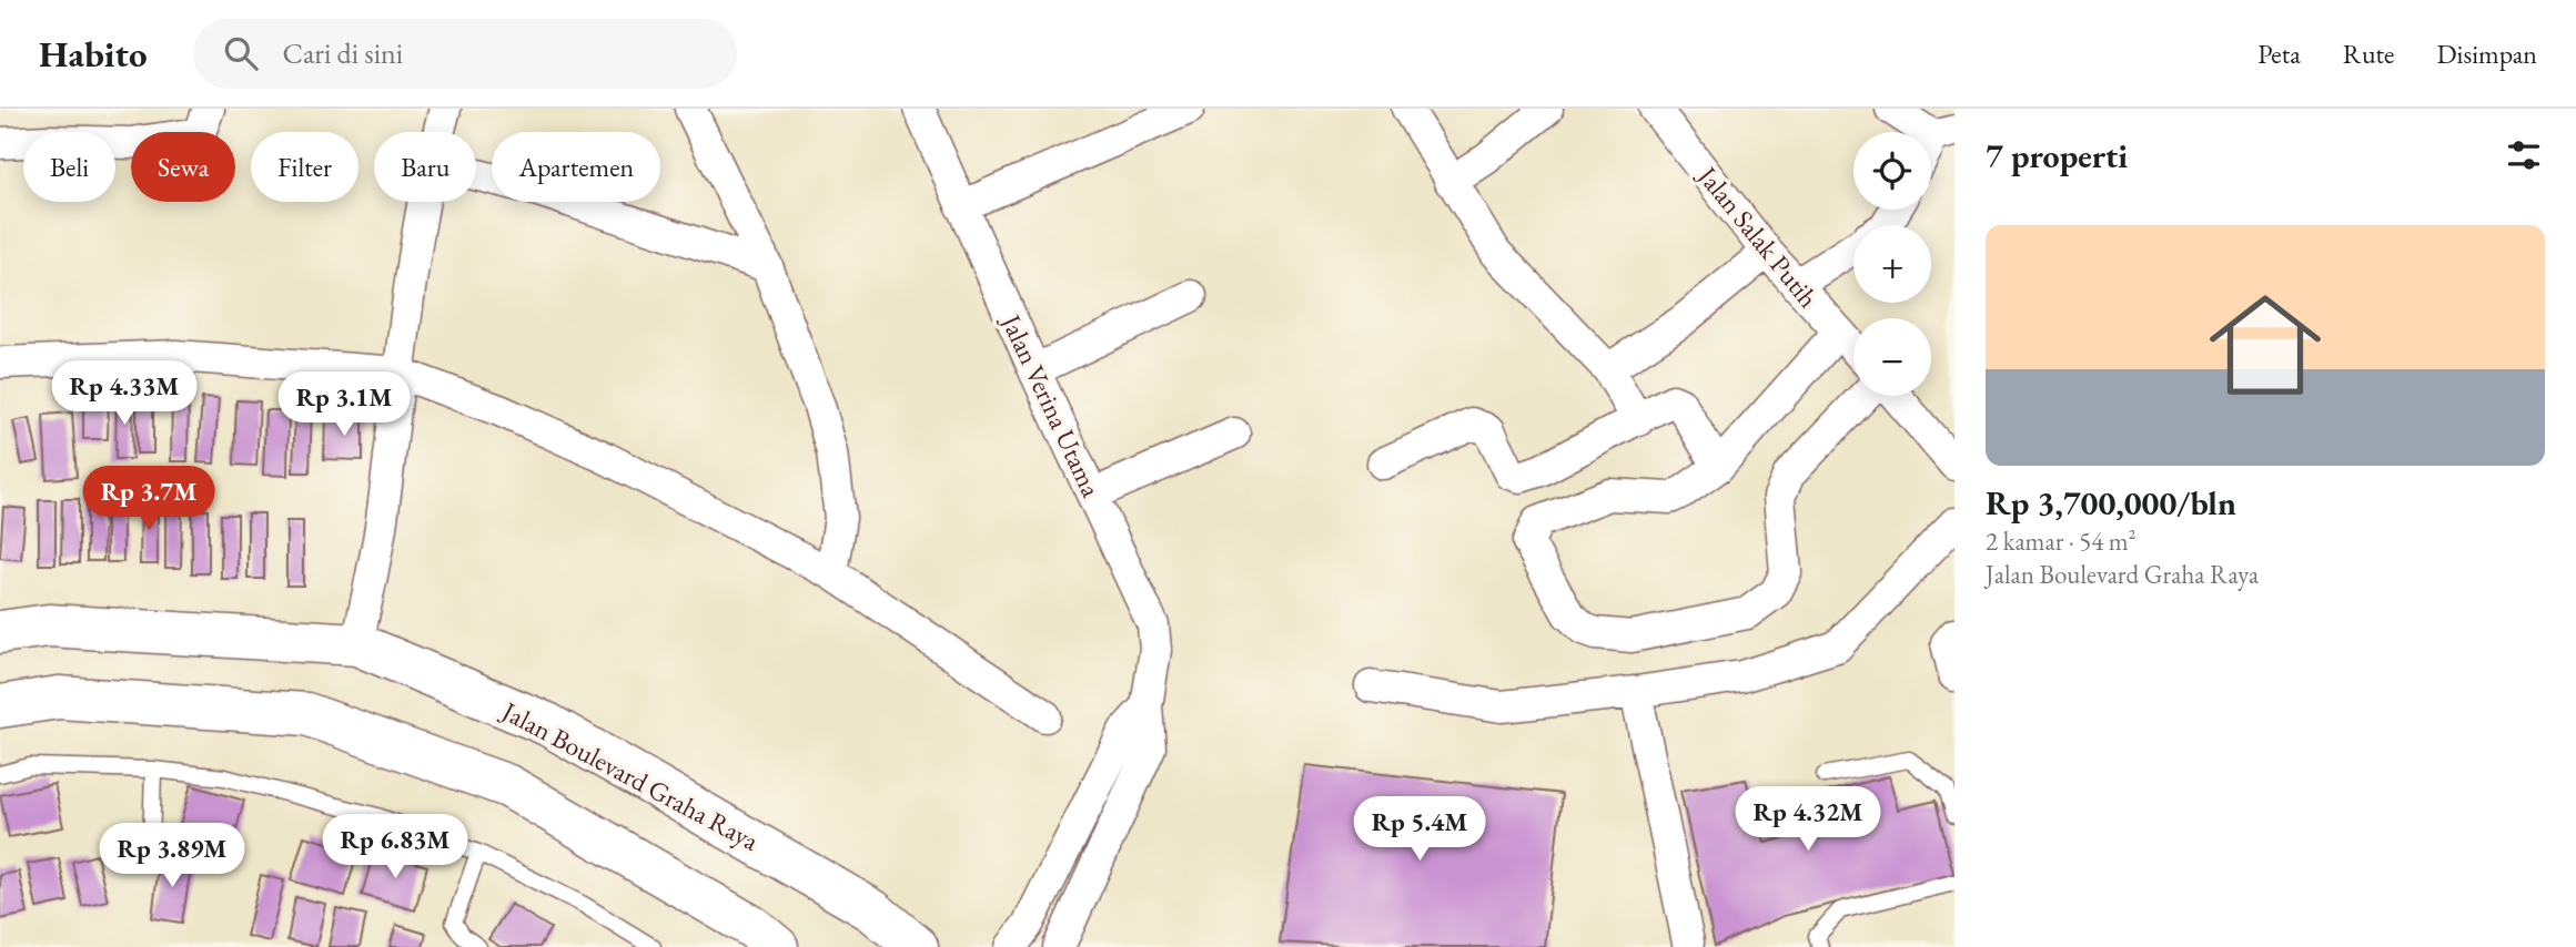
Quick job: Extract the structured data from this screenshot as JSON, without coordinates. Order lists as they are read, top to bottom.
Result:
{
  "streets": {
    "main road": ["Jalan Boulevard Graha Raya"],
    "street": ["Jalan Salak Putih", "Jalan Verina Utama"]
  },
  "page": {
    "header": "Habito",
    "search": "Cari di sini",
    "nav": ["Peta", "Rute", "Disimpan"],
    "heading": "7 properti",
    "map_buttons": ["+", "−"],
    "chip": [
      "Beli",
      "Sewa",
      "Filter",
      "Baru",
      "Apartemen"
    ],
    "list": [
      {
        "name": "Rp 3,700,000/bln",
        "note": "2 kamar · 54 m² · Jalan Boulevard Graha Raya"
      }
    ],
    "price": [
      "Rp 4.33M",
      "Rp 3.1M",
      "Rp 3.7M",
      "Rp 4.32M",
      "Rp 5.4M",
      "Rp 6.83M",
      "Rp 3.89M"
    ]
  }
}
